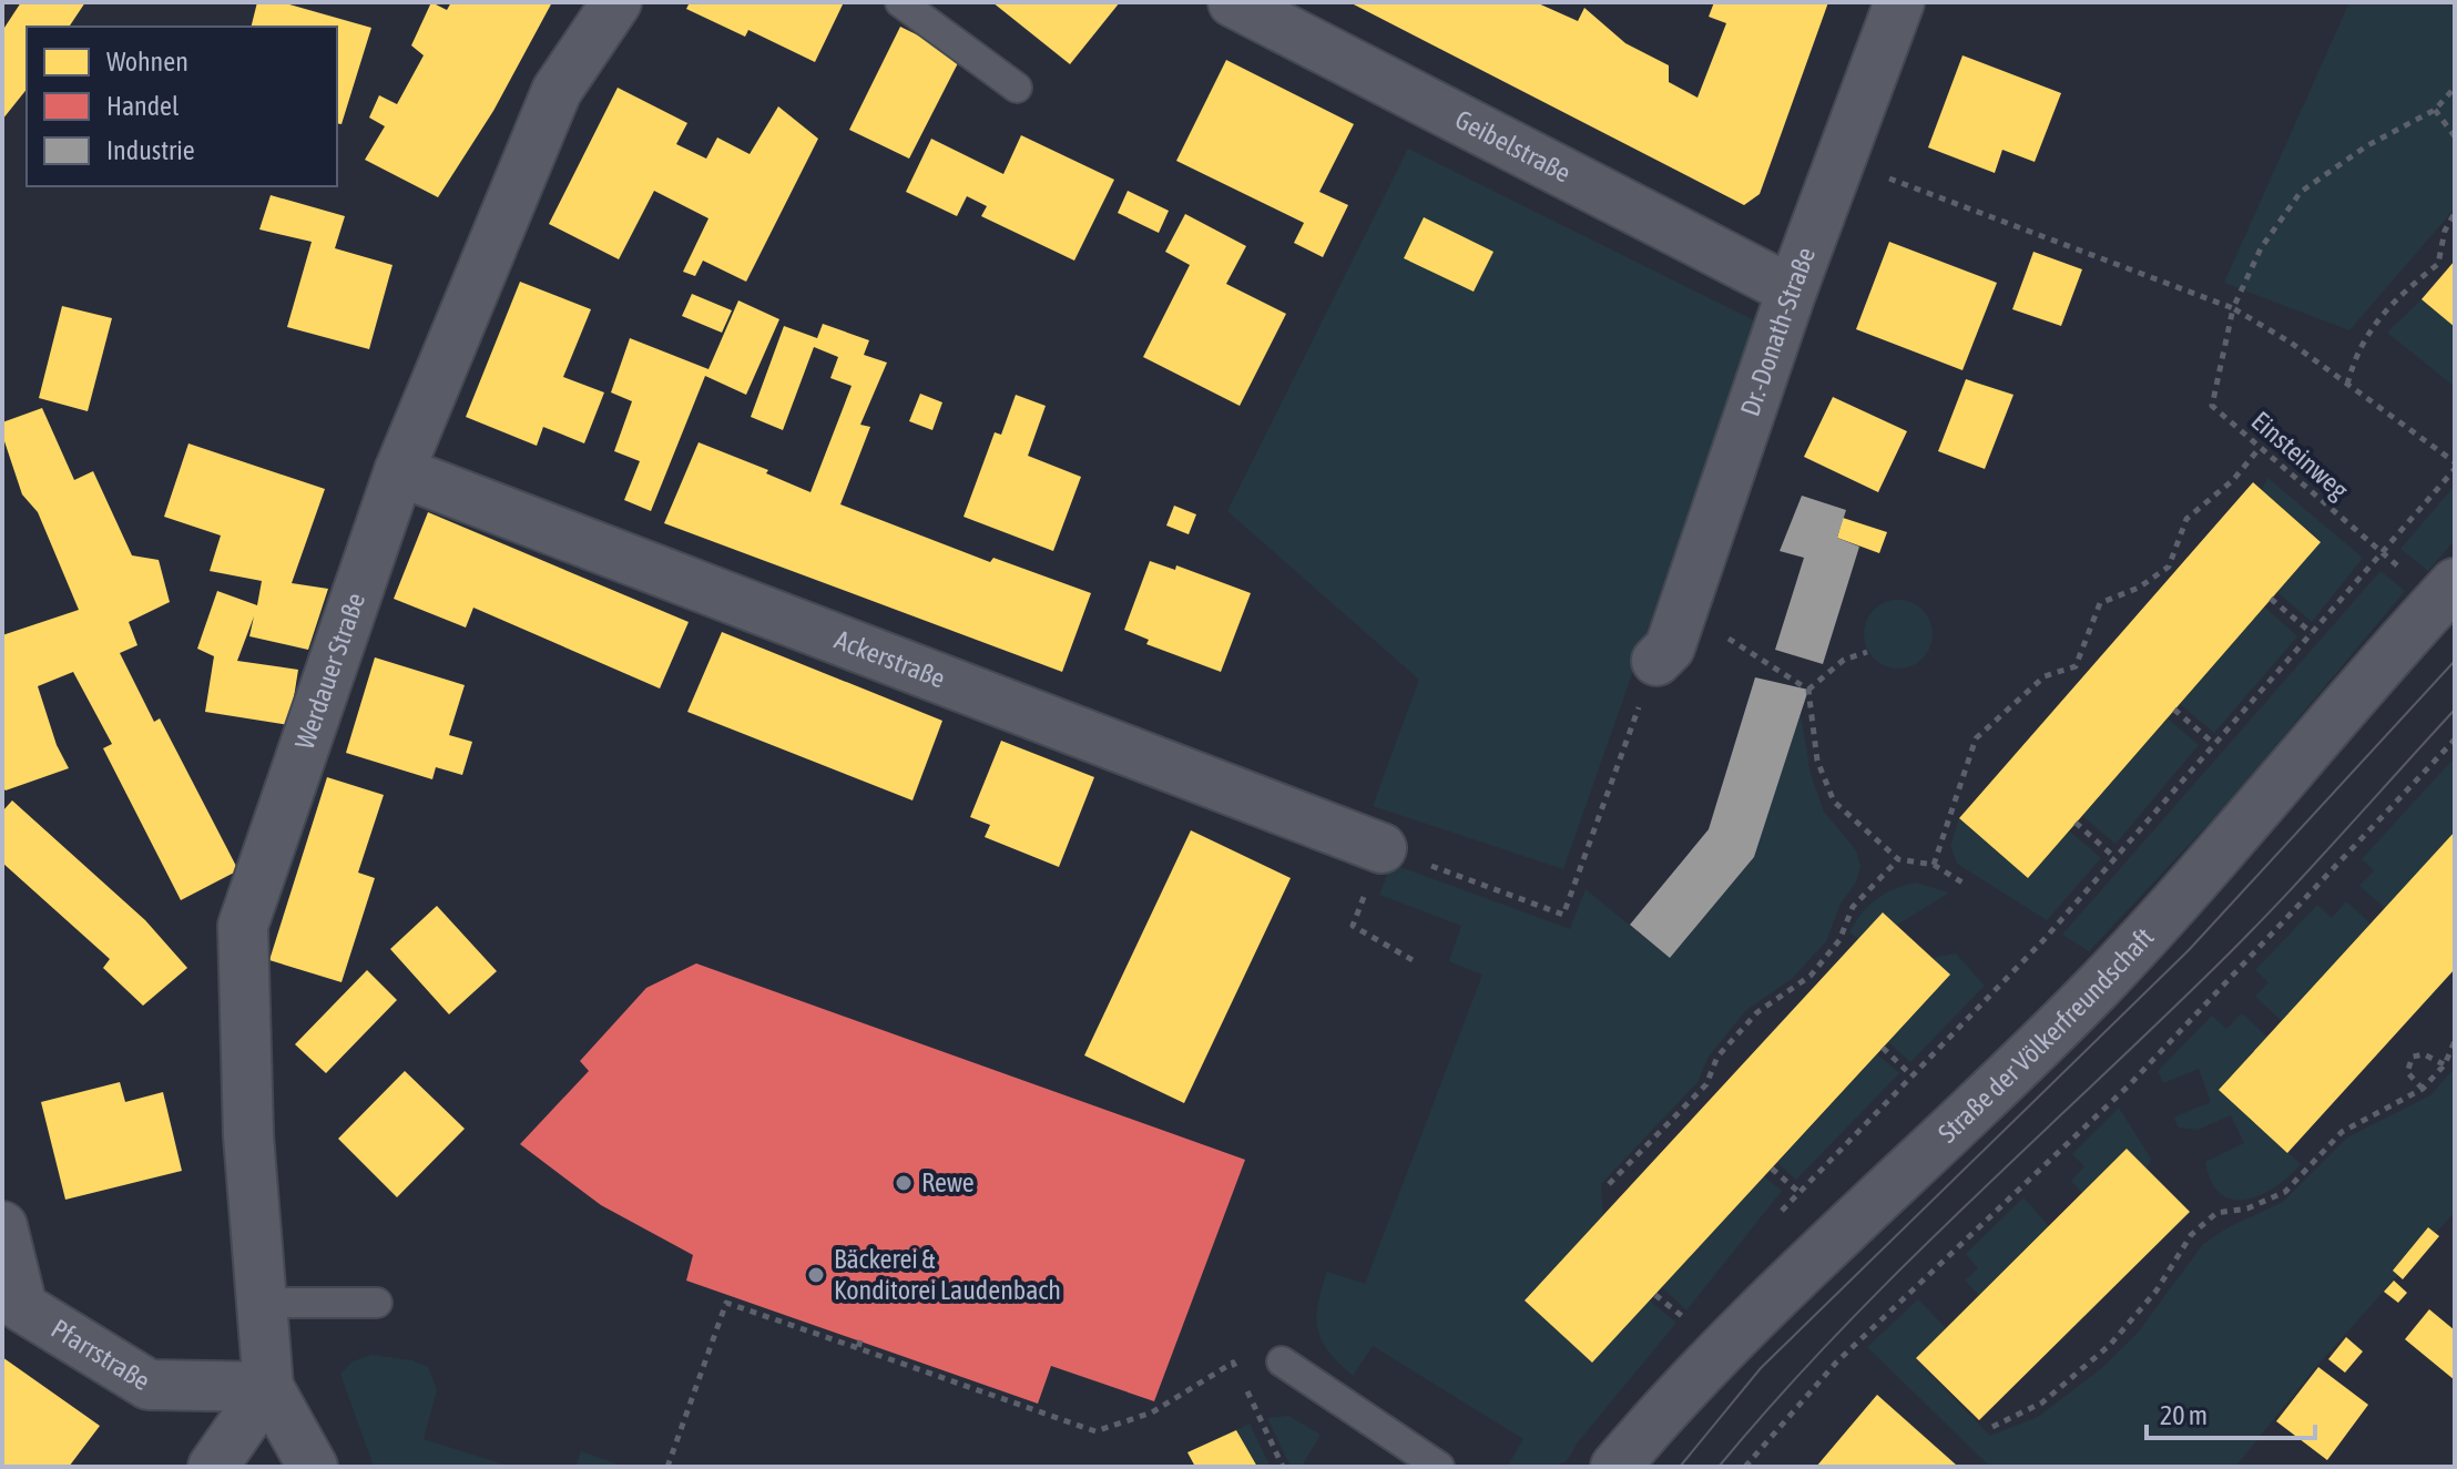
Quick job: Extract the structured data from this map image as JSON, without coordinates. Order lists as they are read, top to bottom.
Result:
{
  "streets": {
    "main road": ["Straße der Völkerfreundschaft"],
    "street": [
      "Geibelstraße",
      "Dr.-Donath-Straße",
      "Ackerstraße",
      "Werdauer Straße",
      "Pfarrstraße"
    ],
    "path": ["Einsteinweg"]
  },
  "crossings": [
    ["Geibelstraße", "Dr.-Donath-Straße"],
    ["Einsteinweg", "Straße der Völkerfreundschaft"],
    ["Ackerstraße", "Werdauer Straße"],
    ["Werdauer Straße", "Pfarrstraße"]
  ],
  "places": ["Rewe", "Bäckerei & Konditorei Laudenbach"],
  "legend": ["Wohnen", "Handel", "Industrie"],
  "scale_bar": "20 m"
}
